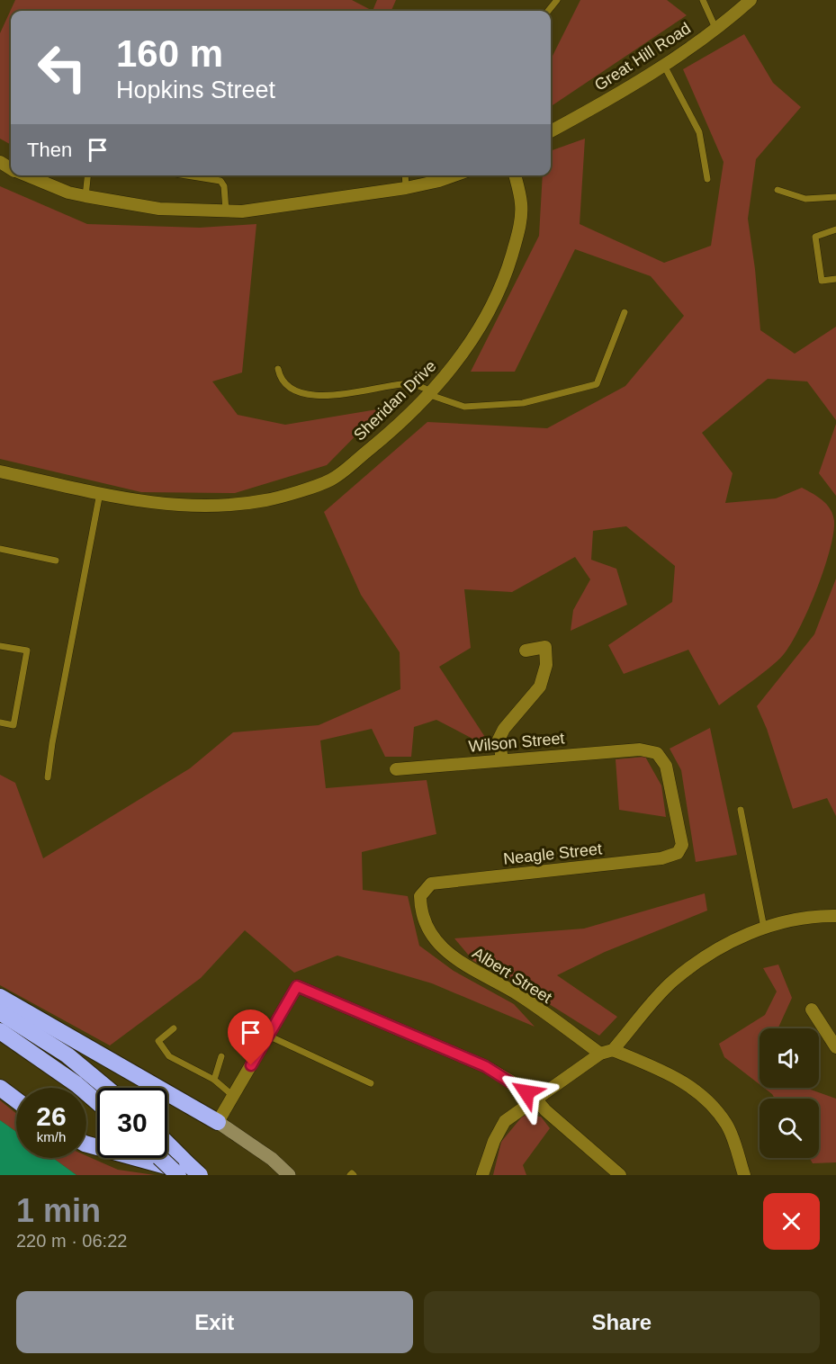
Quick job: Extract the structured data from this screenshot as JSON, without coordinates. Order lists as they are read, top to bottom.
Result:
{
  "streets": {
    "street": [
      "Great Hill Road",
      "Sheridan Drive",
      "Wilson Street",
      "Neagle Street",
      "Albert Street"
    ]
  },
  "crossings": [
    ["Wilson Street", "Neagle Street"],
    ["Neagle Street", "Albert Street"]
  ],
  "page": {
    "turn": ["160 m", "Hopkins Street"],
    "then": "Then",
    "speed": "26 km/h",
    "limit": "30",
    "heading": ["1 min", "220 m · 06:22"],
    "buttons": ["Exit", "Share"]
  }
}
